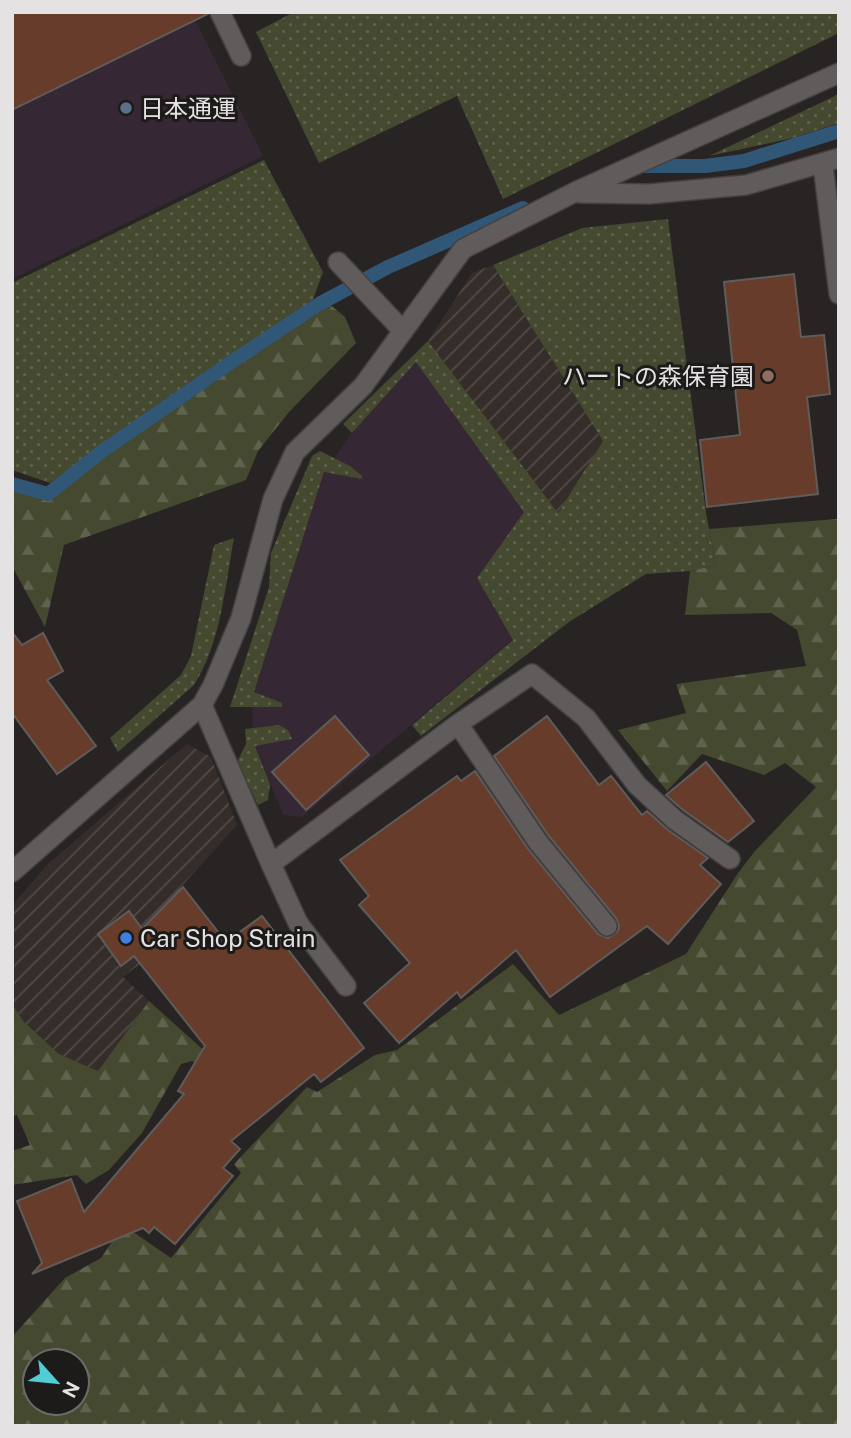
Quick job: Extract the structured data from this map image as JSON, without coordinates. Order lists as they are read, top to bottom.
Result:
{
  "places": ["日本通運", "ハートの森保育園", "Car Shop Strain"],
  "north": "bottom right"
}
